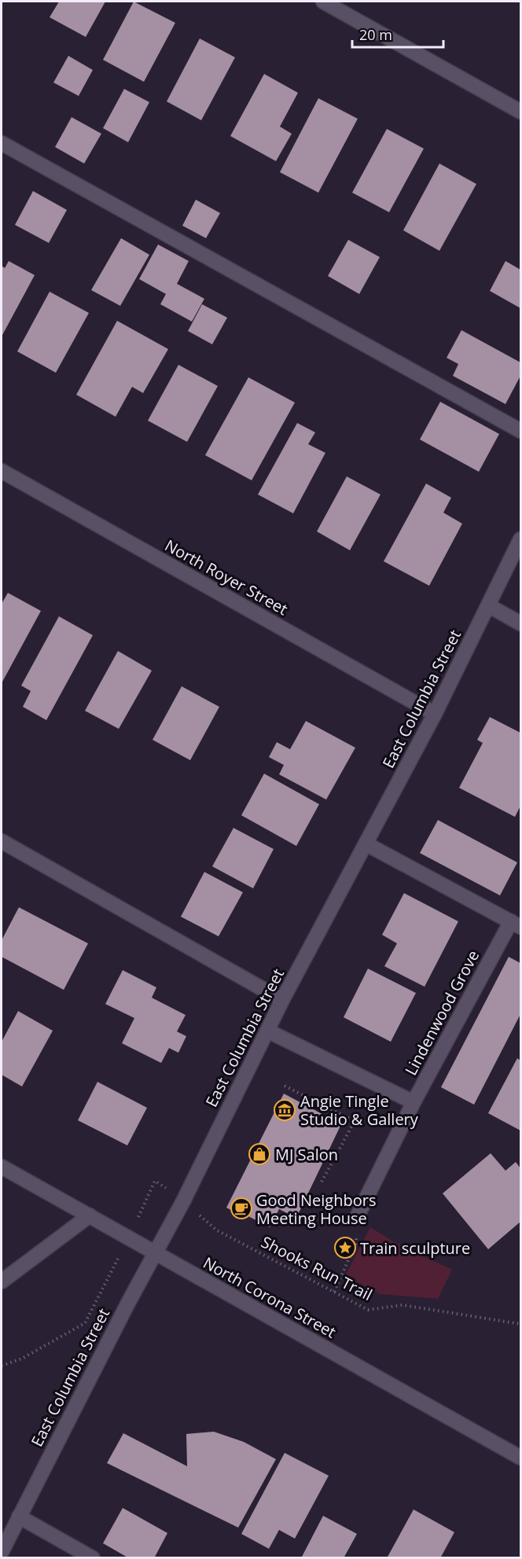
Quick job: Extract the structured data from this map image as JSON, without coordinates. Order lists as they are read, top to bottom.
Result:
{
  "streets": {
    "street": [
      "North Royer Street",
      "East Columbia Street",
      "Lindenwood Grove",
      "North Corona Street"
    ],
    "path": ["Shooks Run Trail"]
  },
  "crossings": [
    ["North Royer Street", "East Columbia Street"],
    ["East Columbia Street", "Lindenwood Grove"],
    ["East Columbia Street", "North Corona Street"]
  ],
  "places": {
    "museum": ["Angie Tingle Studio & Gallery"],
    "shop": ["MJ Salon"],
    "cafe": ["Good Neighbors Meeting House"],
    "place": ["Train sculpture"]
  },
  "scale_bar": "20 m"
}
